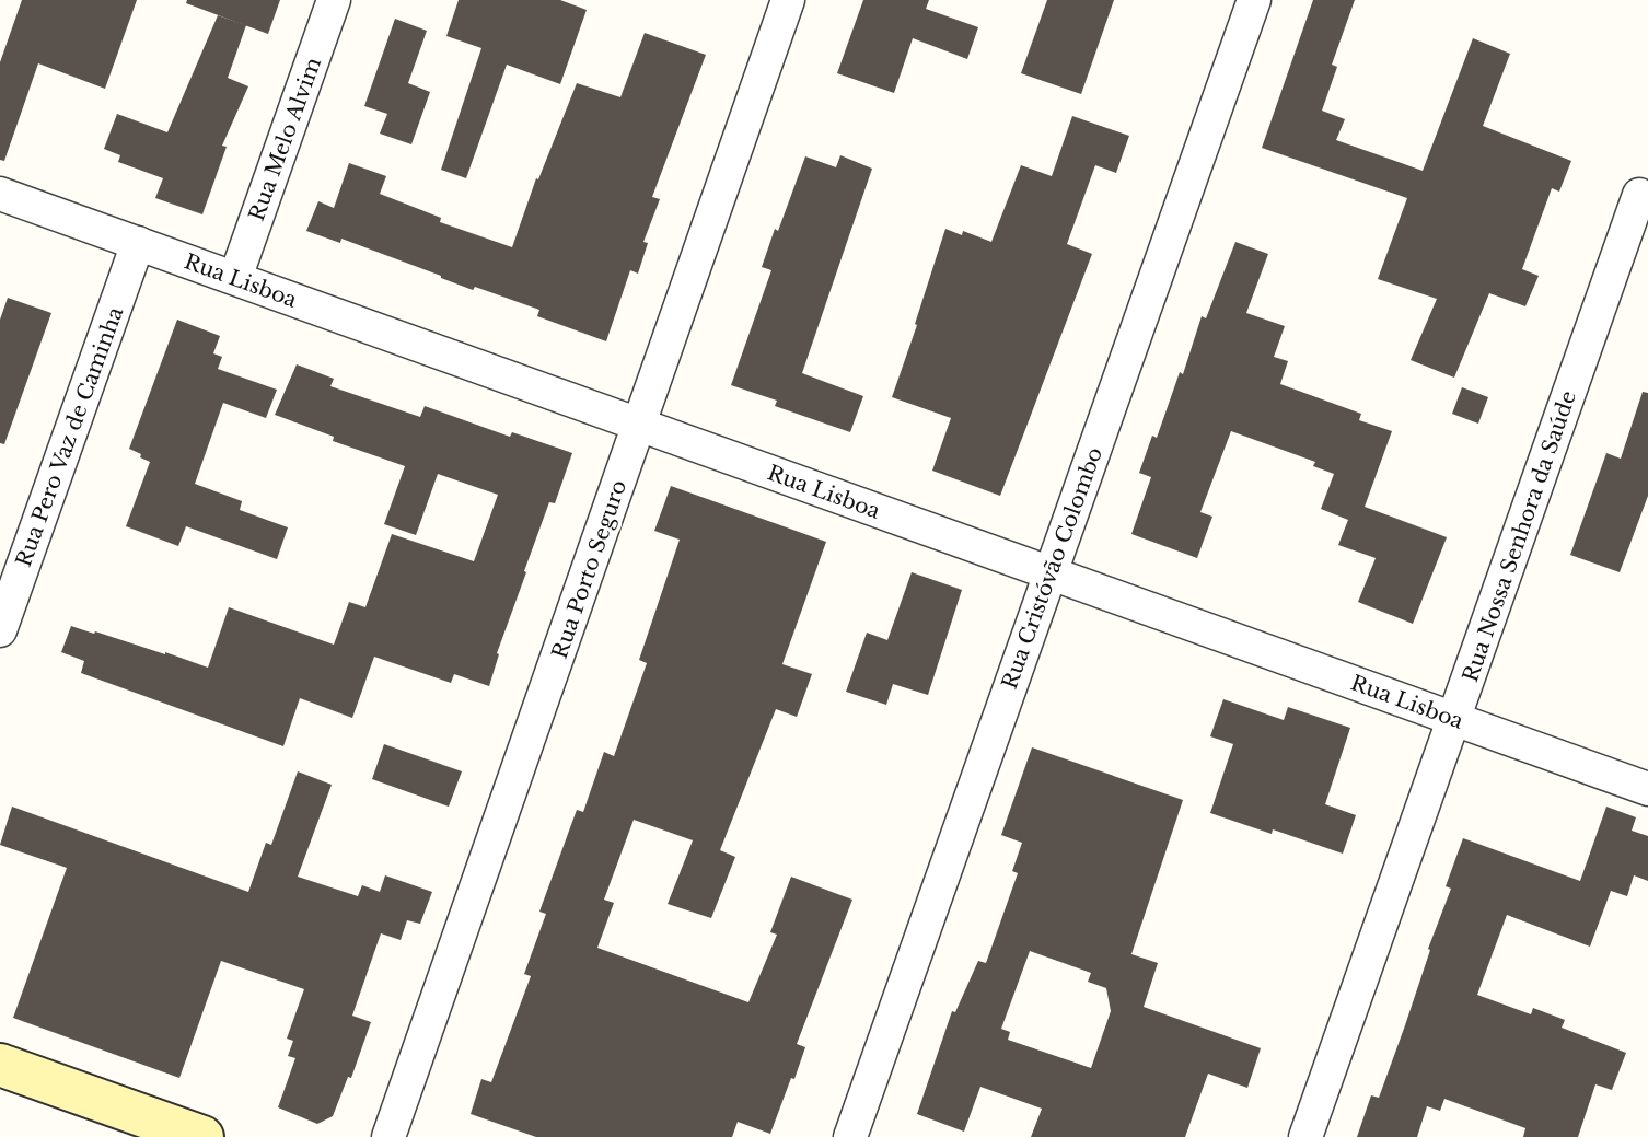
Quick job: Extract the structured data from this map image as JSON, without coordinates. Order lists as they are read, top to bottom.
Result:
{
  "streets": {
    "street": [
      "Rua Melo Alvim",
      "Rua Lisboa",
      "Rua Pero Vaz de Caminha",
      "Rua Nossa Senhora da Saúde",
      "Rua Cristóvão Colombo",
      "Rua Porto Seguro"
    ]
  },
  "crossings": [
    ["Rua Melo Alvim", "Rua Lisboa"],
    ["Rua Lisboa", "Rua Pero Vaz de Caminha"],
    ["Rua Lisboa", "Rua Nossa Senhora da Saúde"],
    ["Rua Lisboa", "Rua Cristóvão Colombo"],
    ["Rua Lisboa", "Rua Porto Seguro"]
  ]
}
